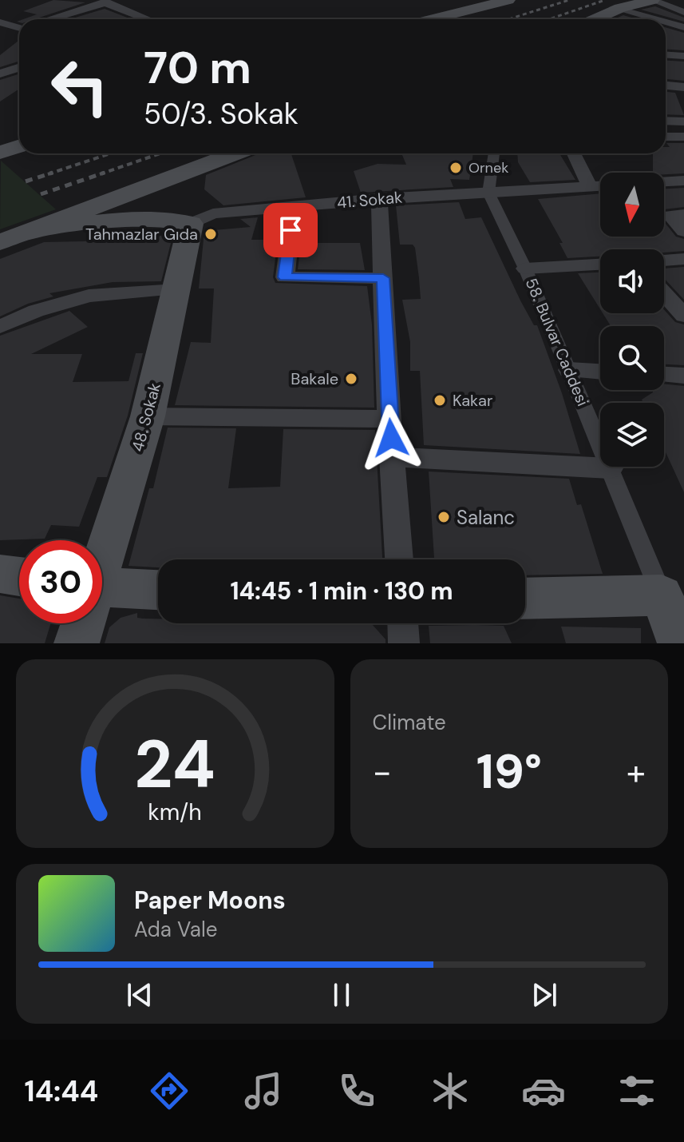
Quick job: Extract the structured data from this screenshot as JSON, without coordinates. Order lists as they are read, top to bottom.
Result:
{
  "streets": {
    "main road": ["41. Sokak", "58. Bulvar Caddesi", "48. Sokak"]
  },
  "crossings": [
    ["41. Sokak", "58. Bulvar Caddesi"],
    ["41. Sokak", "48. Sokak"]
  ],
  "places": [
    "Ornek",
    "Tahmazlar Gıda",
    "Bakale",
    "Kakar",
    "Salanc"
  ],
  "north": "bottom",
  "page": {
    "turn": ["70 m", "50/3. Sokak"],
    "limit": "30",
    "trip": "14:45 · 1 min · 130 m",
    "tile": "Climate",
    "heat": ["−", "19°", "+"],
    "song": ["Paper Moons", "Ada Vale"],
    "tabs": "14:44",
    "gauge": ["24", "km/h"]
  }
}
